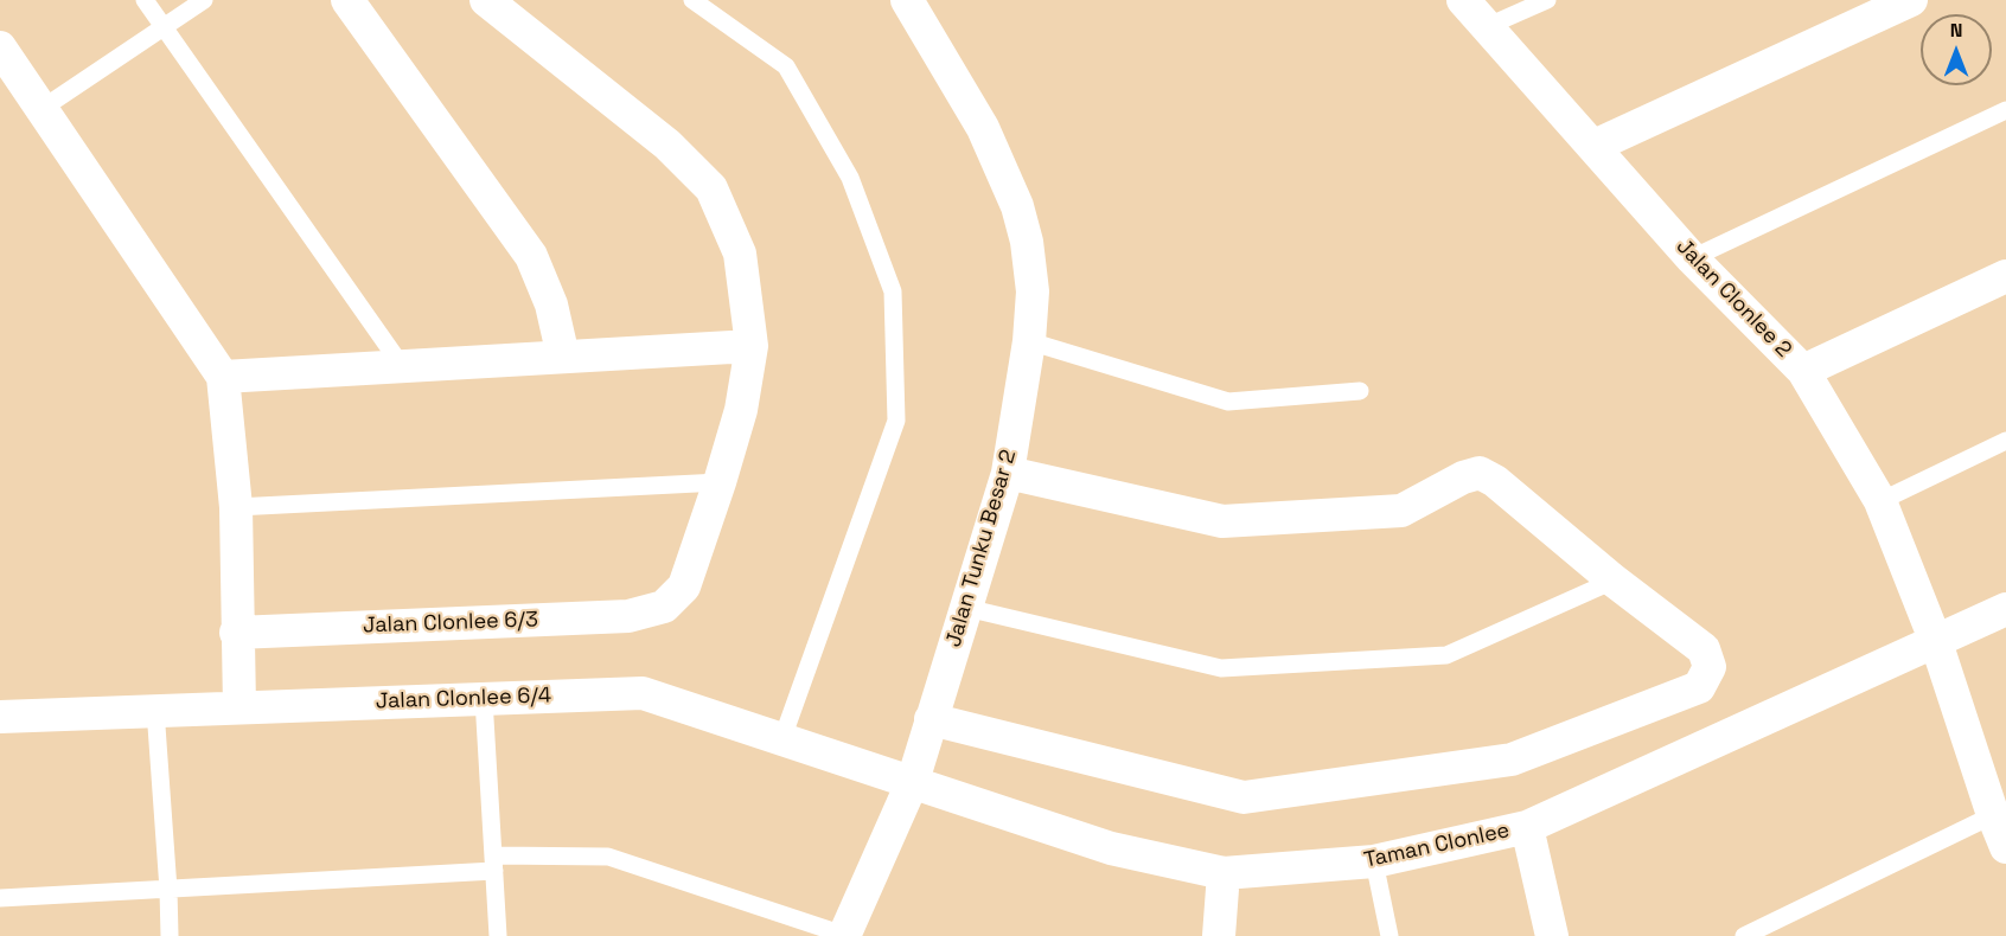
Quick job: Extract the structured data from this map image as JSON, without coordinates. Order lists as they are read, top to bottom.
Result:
{
  "streets": {
    "street": [
      "Jalan Clonlee 2",
      "Jalan Tunku Besar 2",
      "Jalan Clonlee 6/3",
      "Jalan Clonlee 6/4",
      "Taman Clonlee"
    ]
  },
  "crossings": [
    ["Jalan Clonlee 2", "Taman Clonlee"],
    ["Jalan Tunku Besar 2", "Jalan Clonlee 6/4"],
    ["Jalan Tunku Besar 2", "Taman Clonlee"],
    ["Jalan Clonlee 6/4", "Taman Clonlee"]
  ],
  "north": "top"
}
